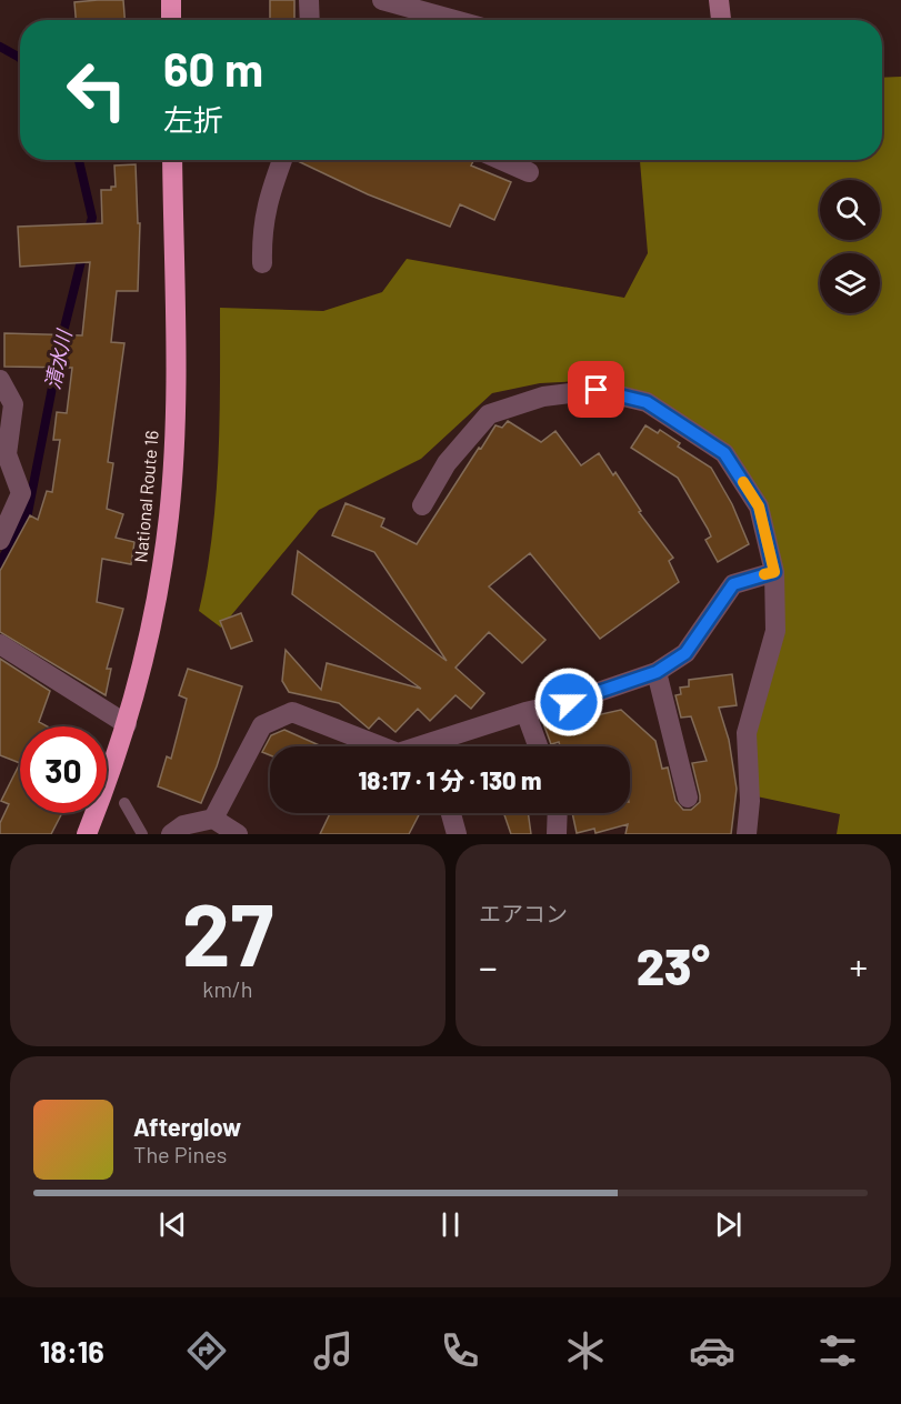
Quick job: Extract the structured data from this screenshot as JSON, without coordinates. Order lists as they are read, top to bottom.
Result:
{
  "streets": {
    "highway": ["National Route 16"]
  },
  "water": ["清水川"],
  "page": {
    "turn": ["60 m", "左折"],
    "limit": "30",
    "trip": "18:17 · 1 分 · 130 m",
    "tile": [
      ["27", "km/h"],
      "エアコン"
    ],
    "heat": ["−", "23°", "+"],
    "song": ["Afterglow", "The Pines"],
    "tabs": "18:16"
  }
}
